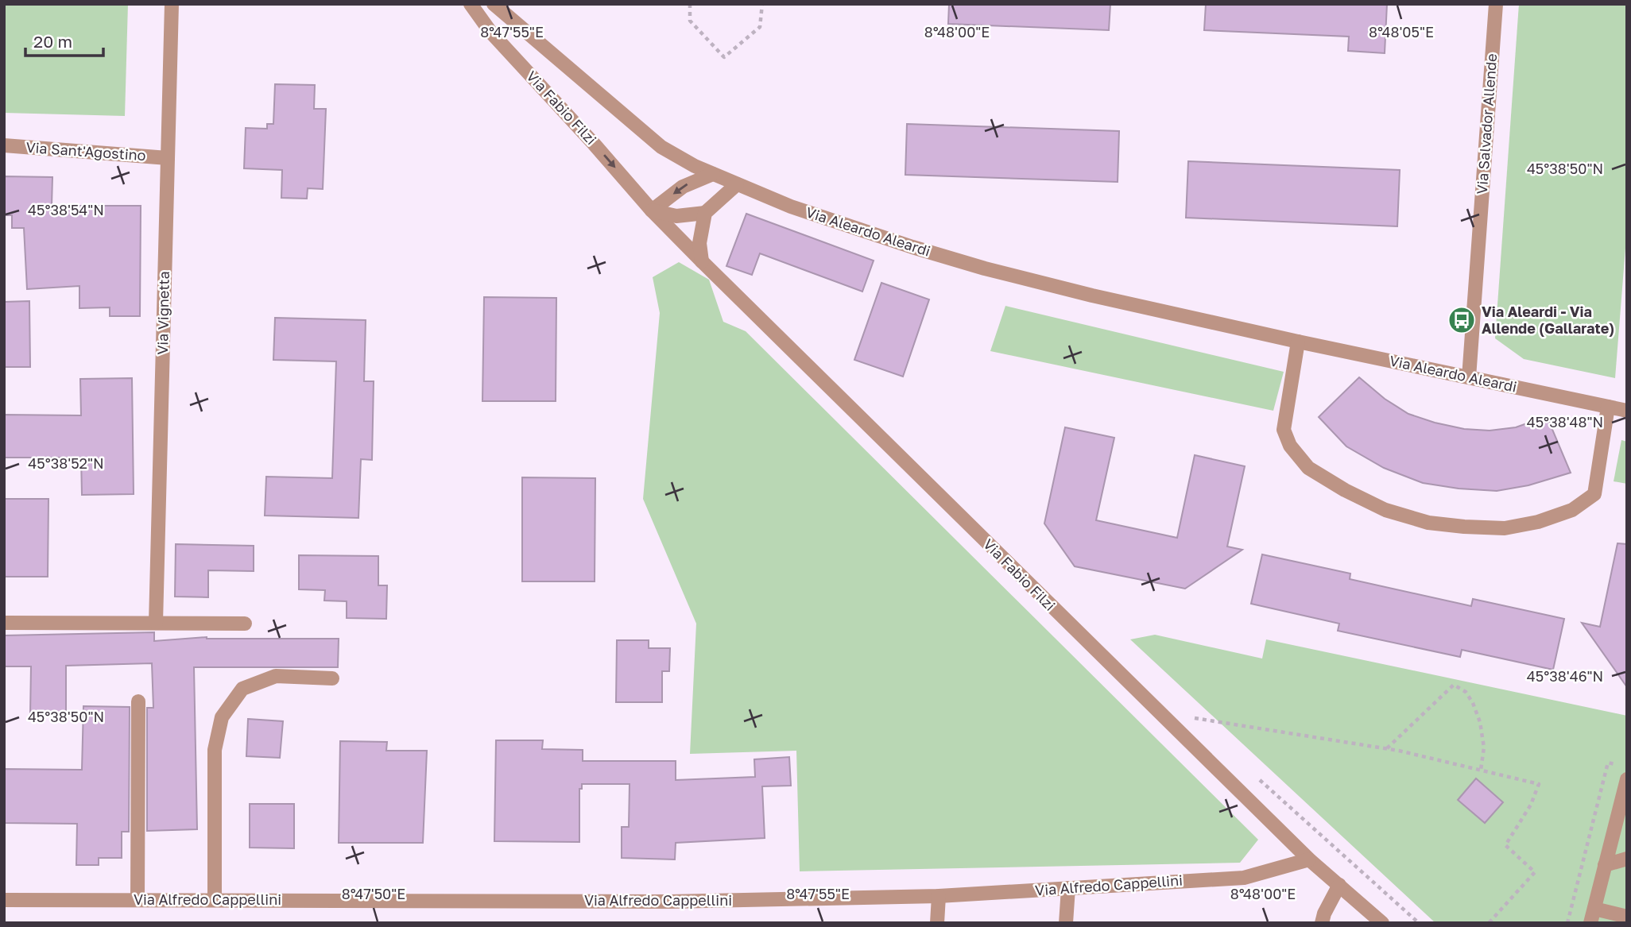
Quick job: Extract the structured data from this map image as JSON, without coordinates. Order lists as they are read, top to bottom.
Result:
{
  "streets": {
    "street": [
      "Via Fabio Filzi",
      "Via Salvador Allende",
      "Via Sant'Agostino",
      "Via Aleardo Aleardi",
      "Via Vignetta",
      "Via Alfredo Cappellini"
    ]
  },
  "crossings": [
    ["Via Fabio Filzi", "Via Alfredo Cappellini"],
    ["Via Salvador Allende", "Via Aleardo Aleardi"],
    ["Via Sant'Agostino", "Via Vignetta"]
  ],
  "places": {
    "bus stop": ["Via Aleardi - Via Allende (Gallarate)"]
  },
  "scale_bar": "20 m",
  "coordinates": [
    "8°48'05\"E",
    "8°47'55\"E",
    "8°48'00\"E",
    "45°38'50\"N",
    "45°38'54\"N",
    "45°38'48\"N",
    "45°38'52\"N",
    "45°38'46\"N",
    "8°47'50\"E"
  ]
}
